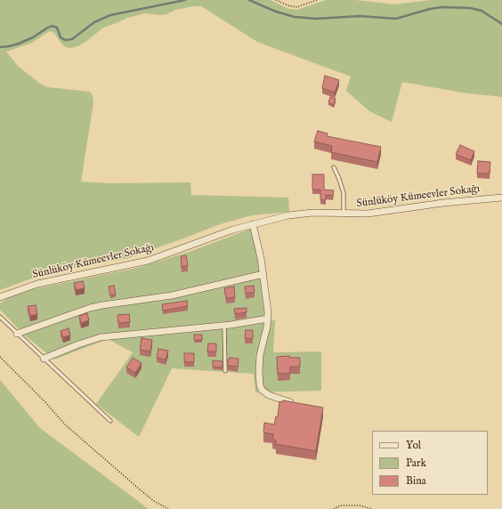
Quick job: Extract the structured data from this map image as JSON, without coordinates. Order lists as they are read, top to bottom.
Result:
{
  "streets": {
    "street": ["Sünlüköy Kümeevler Sokağı"]
  },
  "legend": ["Yol", "Park", "Bina"]
}
